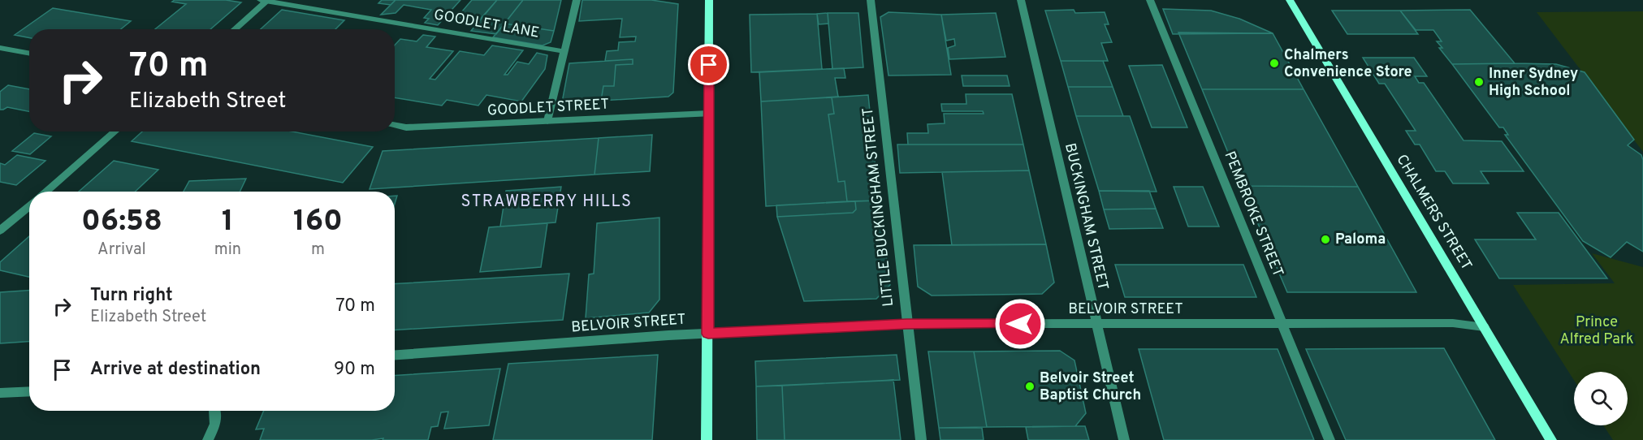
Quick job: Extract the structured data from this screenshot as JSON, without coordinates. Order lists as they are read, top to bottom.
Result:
{
  "streets": {
    "main road": ["CHALMERS STREET"],
    "street": [
      "GOODLET LANE",
      "GOODLET STREET",
      "LITTLE BUCKINGHAM STREET",
      "PEMBROKE STREET",
      "BUCKINGHAM STREET",
      "BELVOIR STREET"
    ]
  },
  "crossings": [
    ["LITTLE BUCKINGHAM STREET", "BELVOIR STREET"],
    ["CHALMERS STREET", "BELVOIR STREET"],
    ["PEMBROKE STREET", "BELVOIR STREET"],
    ["BUCKINGHAM STREET", "BELVOIR STREET"]
  ],
  "districts": ["STRAWBERRY HILLS"],
  "parks": ["Prince Alfred Park"],
  "places": [
    "Chalmers Convenience Store",
    "Inner Sydney High School",
    "Paloma",
    "Belvoir Street Baptist Church"
  ],
  "page": {
    "turn": ["70 m", "Elizabeth Street"],
    "eta": [
      "06:58",
      "Arrival",
      "1",
      "min",
      "160",
      "m"
    ],
    "list": [
      {
        "name": "Turn right",
        "note": "Elizabeth Street",
        "value": "70 m"
      },
      {
        "name": "Arrive at destination",
        "value": "90 m"
      }
    ]
  }
}
